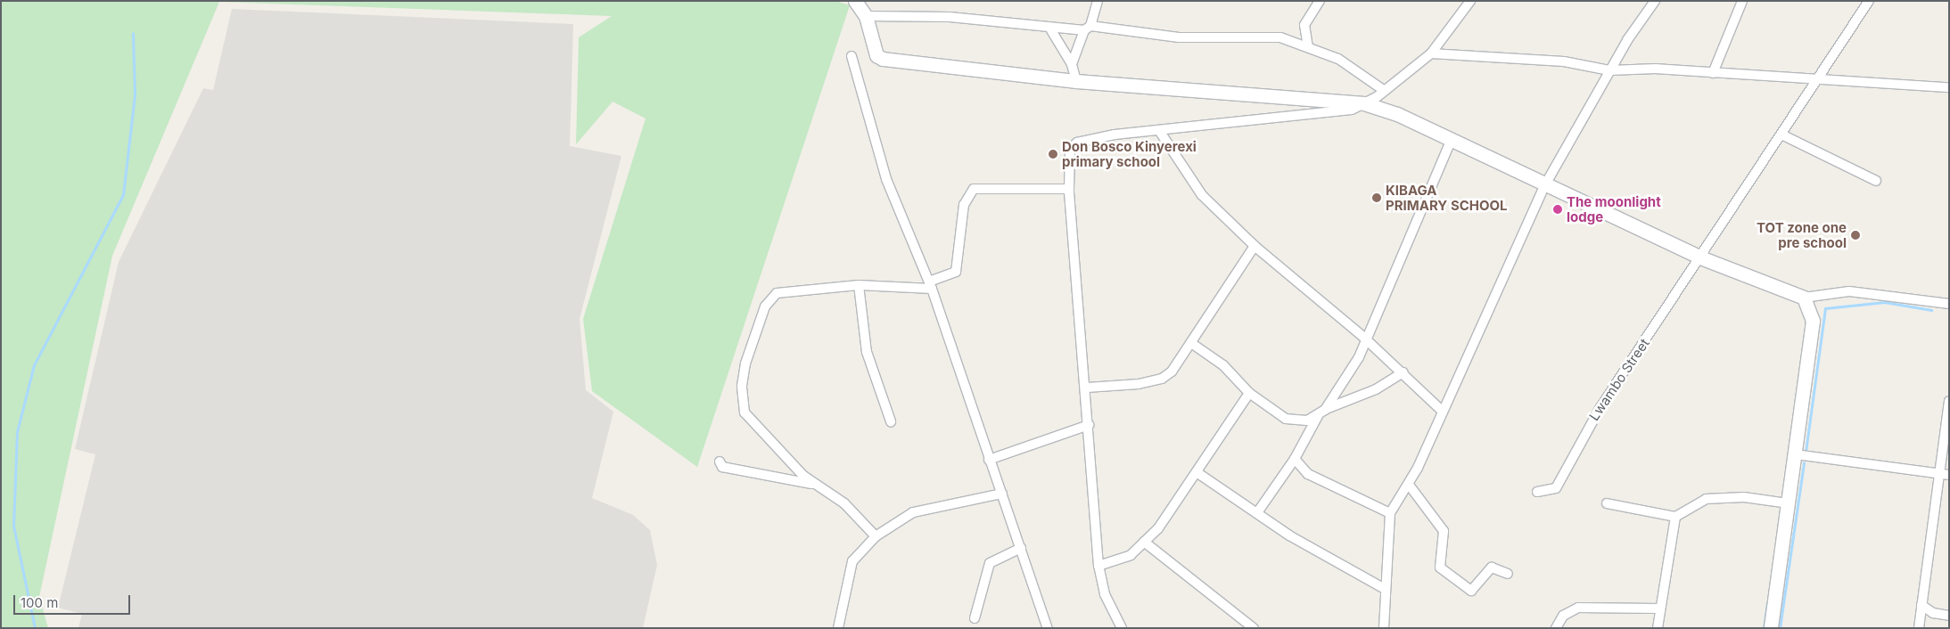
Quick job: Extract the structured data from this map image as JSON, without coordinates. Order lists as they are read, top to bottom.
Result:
{
  "streets": {
    "street": ["Lwambo Street"]
  },
  "places": [
    "Don Bosco Kinyerexi primary school",
    "KIBAGA PRIMARY SCHOOL",
    "The moonlight lodge",
    "TOT zone one pre school"
  ],
  "scale_bar": "100 m"
}
